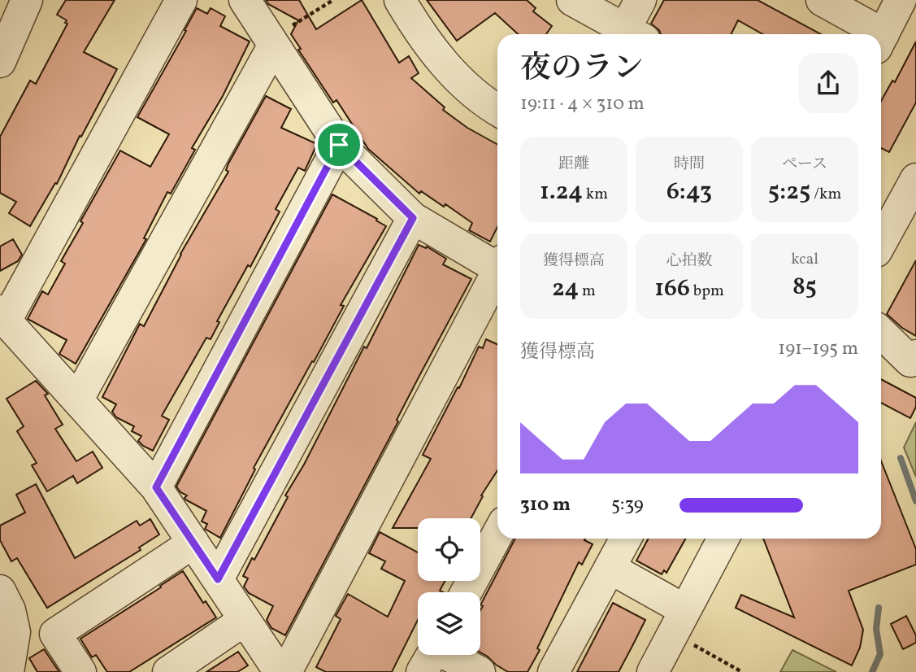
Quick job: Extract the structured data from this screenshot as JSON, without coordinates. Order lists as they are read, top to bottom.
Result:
{
  "page": {
    "heading": ["夜のラン", "19:11 · 4 × 310 m"],
    "stats": [
      ["距離", "1.24 km"],
      ["時間", "6:43"],
      ["ペース", "5:25 /km"],
      ["獲得標高", "24 m"],
      ["心拍数", "166 bpm"],
      ["kcal", "85"]
    ],
    "chart": ["獲得標高", "191–195 m"],
    "list": [
      {
        "name": "310 m",
        "note": "5:39"
      }
    ]
  }
}
